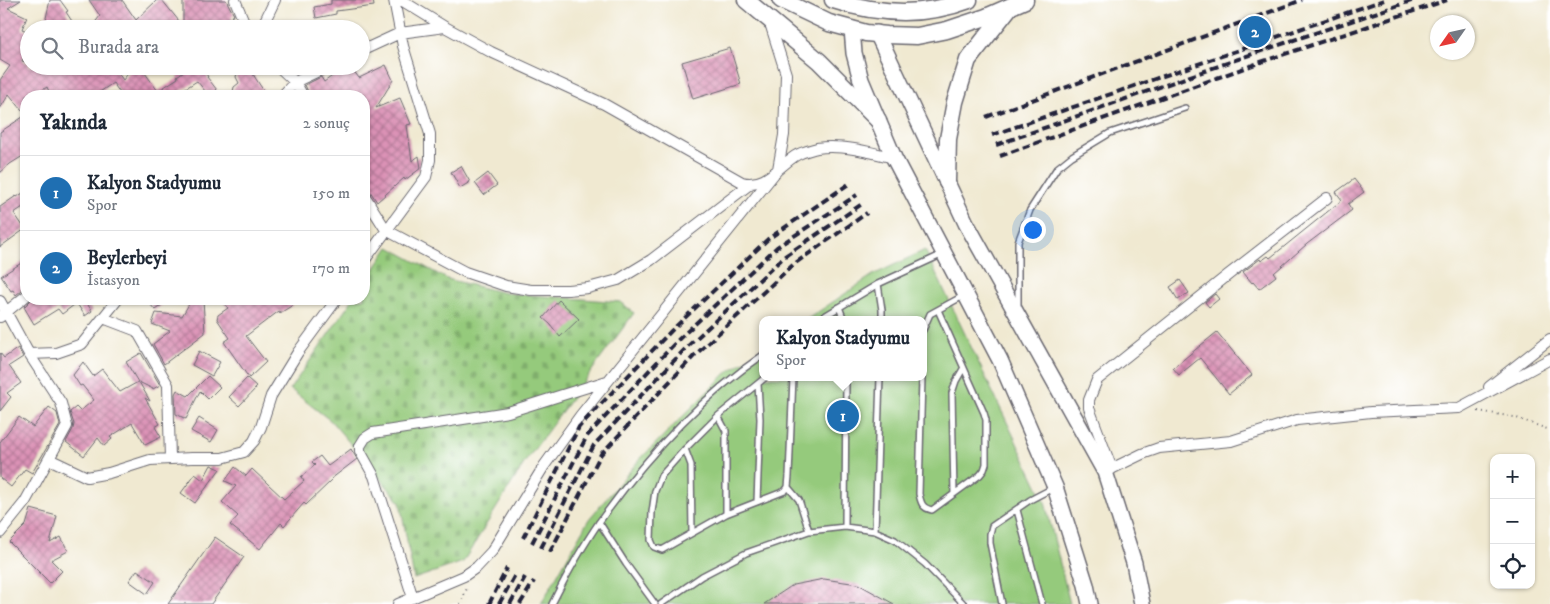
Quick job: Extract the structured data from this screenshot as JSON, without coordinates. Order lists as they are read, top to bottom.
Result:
{
  "north": "bottom left",
  "page": {
    "pins": ["2", "1"],
    "search": "Burada ara",
    "heading": ["Yakında", "2 sonuç"],
    "list": [
      {
        "mark": "1",
        "name": "Kalyon Stadyumu",
        "note": "Spor",
        "value": "150 m"
      },
      {
        "mark": "2",
        "name": "Beylerbeyi",
        "note": "İstasyon",
        "value": "170 m"
      }
    ],
    "popup": ["Kalyon Stadyumu", "Spor"],
    "map_buttons": ["+", "−"]
  }
}
